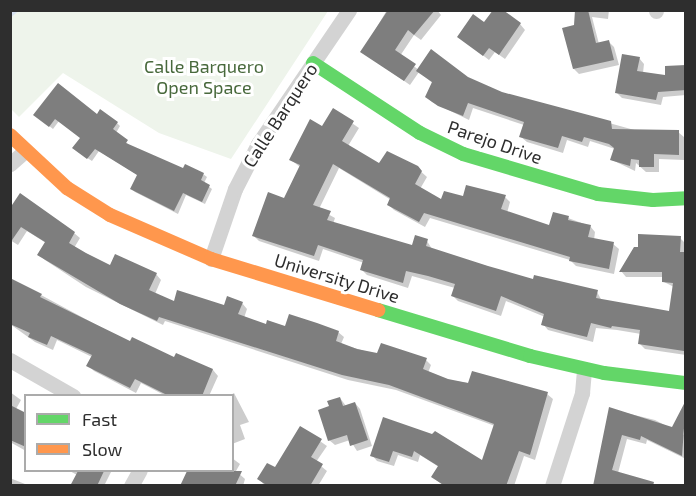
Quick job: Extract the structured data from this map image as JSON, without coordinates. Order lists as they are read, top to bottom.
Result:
{
  "streets": {
    "street": ["Calle Barquero", "Parejo Drive", "University Drive"]
  },
  "crossings": [
    ["Calle Barquero", "Parejo Drive"],
    ["Calle Barquero", "University Drive"]
  ],
  "parks": ["Calle Barquero Open Space"],
  "legend": ["Fast", "Slow"]
}
